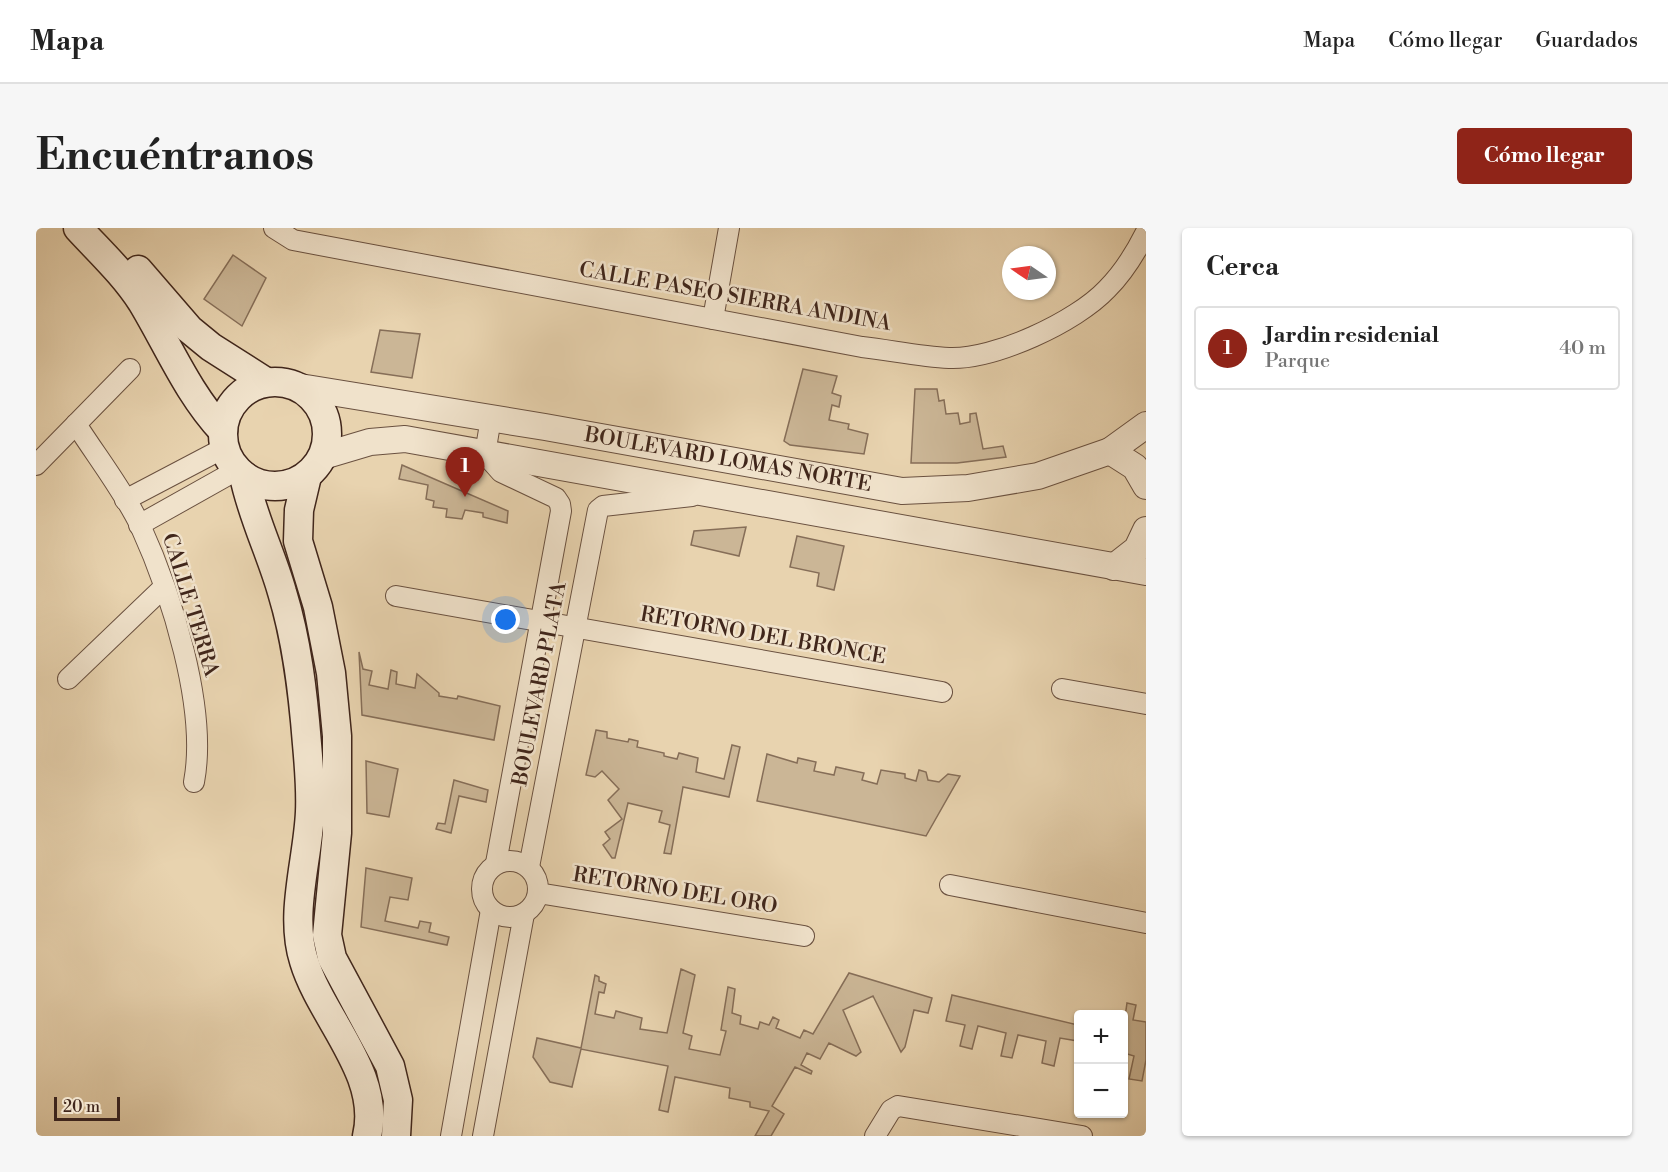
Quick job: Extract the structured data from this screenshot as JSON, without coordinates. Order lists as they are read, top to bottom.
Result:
{
  "streets": {
    "street": [
      "CALLE PASEO SIERRA ANDINA",
      "BOULEVARD LOMAS NORTE",
      "CALLE TERRA",
      "RETORNO DEL BRONCE",
      "BOULEVARD PLATA",
      "RETORNO DEL ORO"
    ]
  },
  "crossings": [
    ["BOULEVARD LOMAS NORTE", "BOULEVARD PLATA"],
    ["RETORNO DEL BRONCE", "BOULEVARD PLATA"],
    ["BOULEVARD PLATA", "RETORNO DEL ORO"]
  ],
  "scale_bar": "20 m",
  "north": "left",
  "page": {
    "header": "Mapa",
    "nav": ["Mapa", "Cómo llegar", "Guardados"],
    "buttons": "Cómo llegar",
    "title": "Encuéntranos",
    "heading": "Cerca",
    "list": [
      {
        "mark": "1",
        "name": "Jardin residenial",
        "note": "Parque",
        "value": "40 m"
      }
    ],
    "pins": "1",
    "map_buttons": ["+", "−"],
    "scale": "20 m"
  }
}
